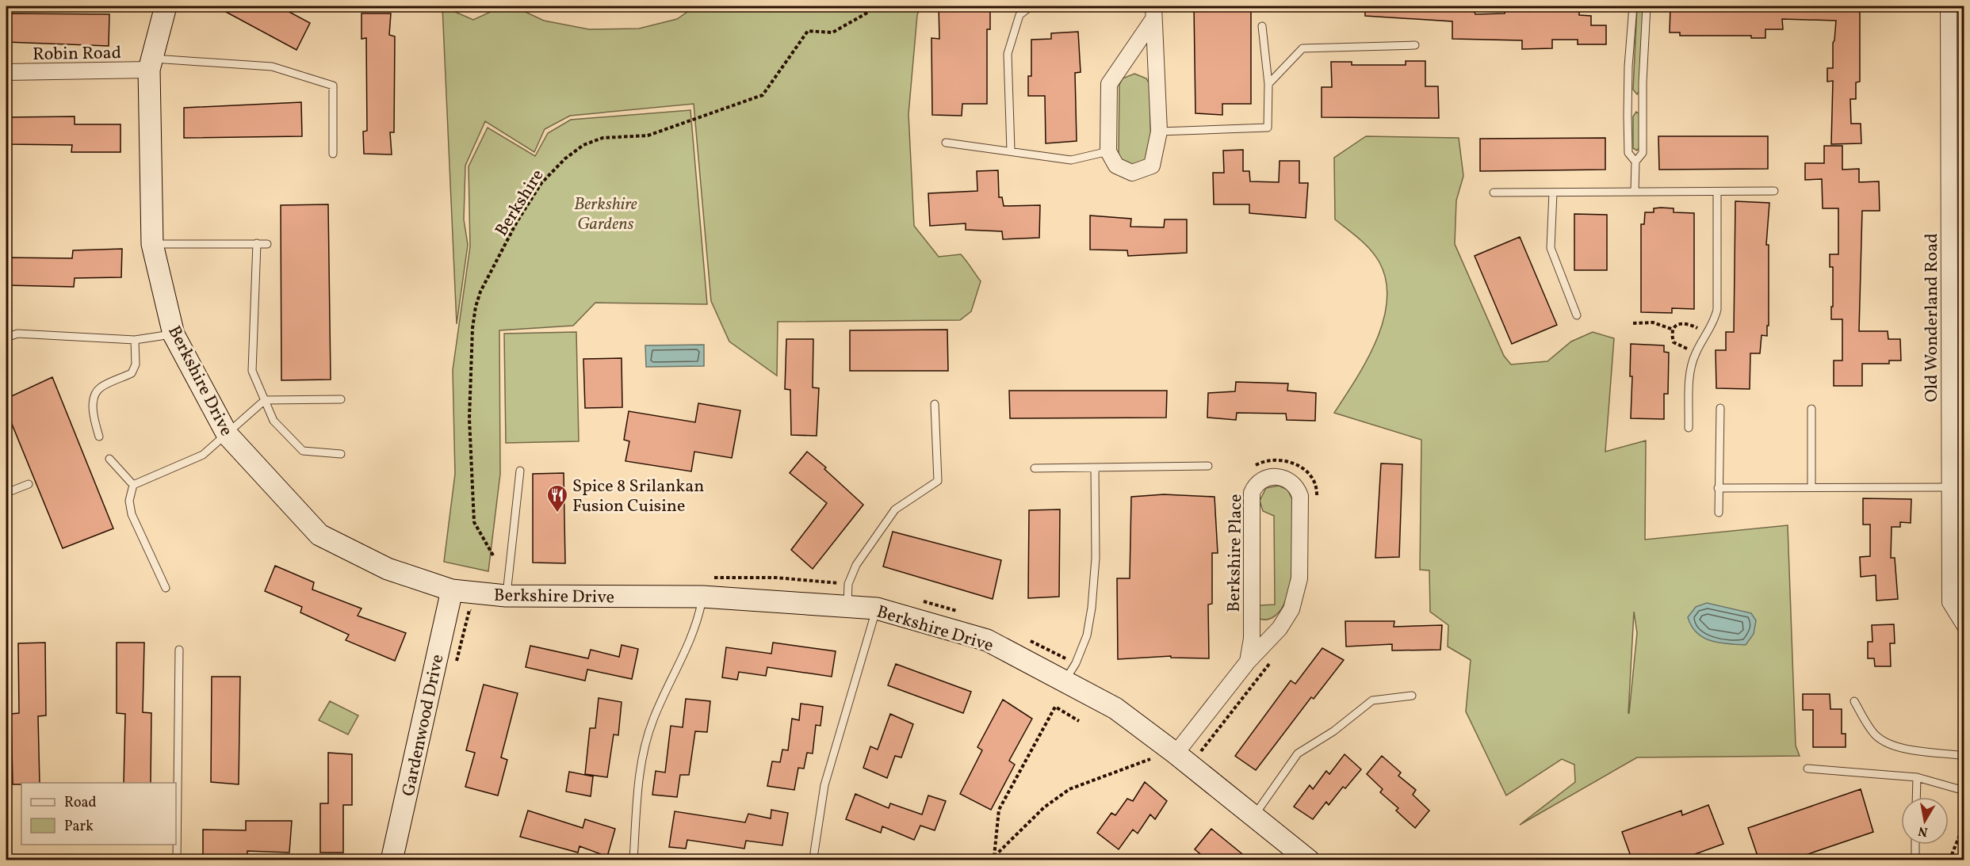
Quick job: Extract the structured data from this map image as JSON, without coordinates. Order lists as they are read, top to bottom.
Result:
{
  "streets": {
    "street": [
      "Robin Road",
      "Old Wonderland Road",
      "Berkshire Drive",
      "Berkshire Place",
      "Gardenwood Drive"
    ],
    "path": ["Berkshire"]
  },
  "crossings": [
    ["Robin Road", "Berkshire Drive"],
    ["Berkshire Drive", "Berkshire Place"],
    ["Berkshire Drive", "Gardenwood Drive"]
  ],
  "parks": ["Berkshire Gardens"],
  "places": {
    "restaurant": ["Spice 8 Srilankan Fusion Cuisine"]
  },
  "legend": ["Road", "Park"],
  "north": "bottom"
}
